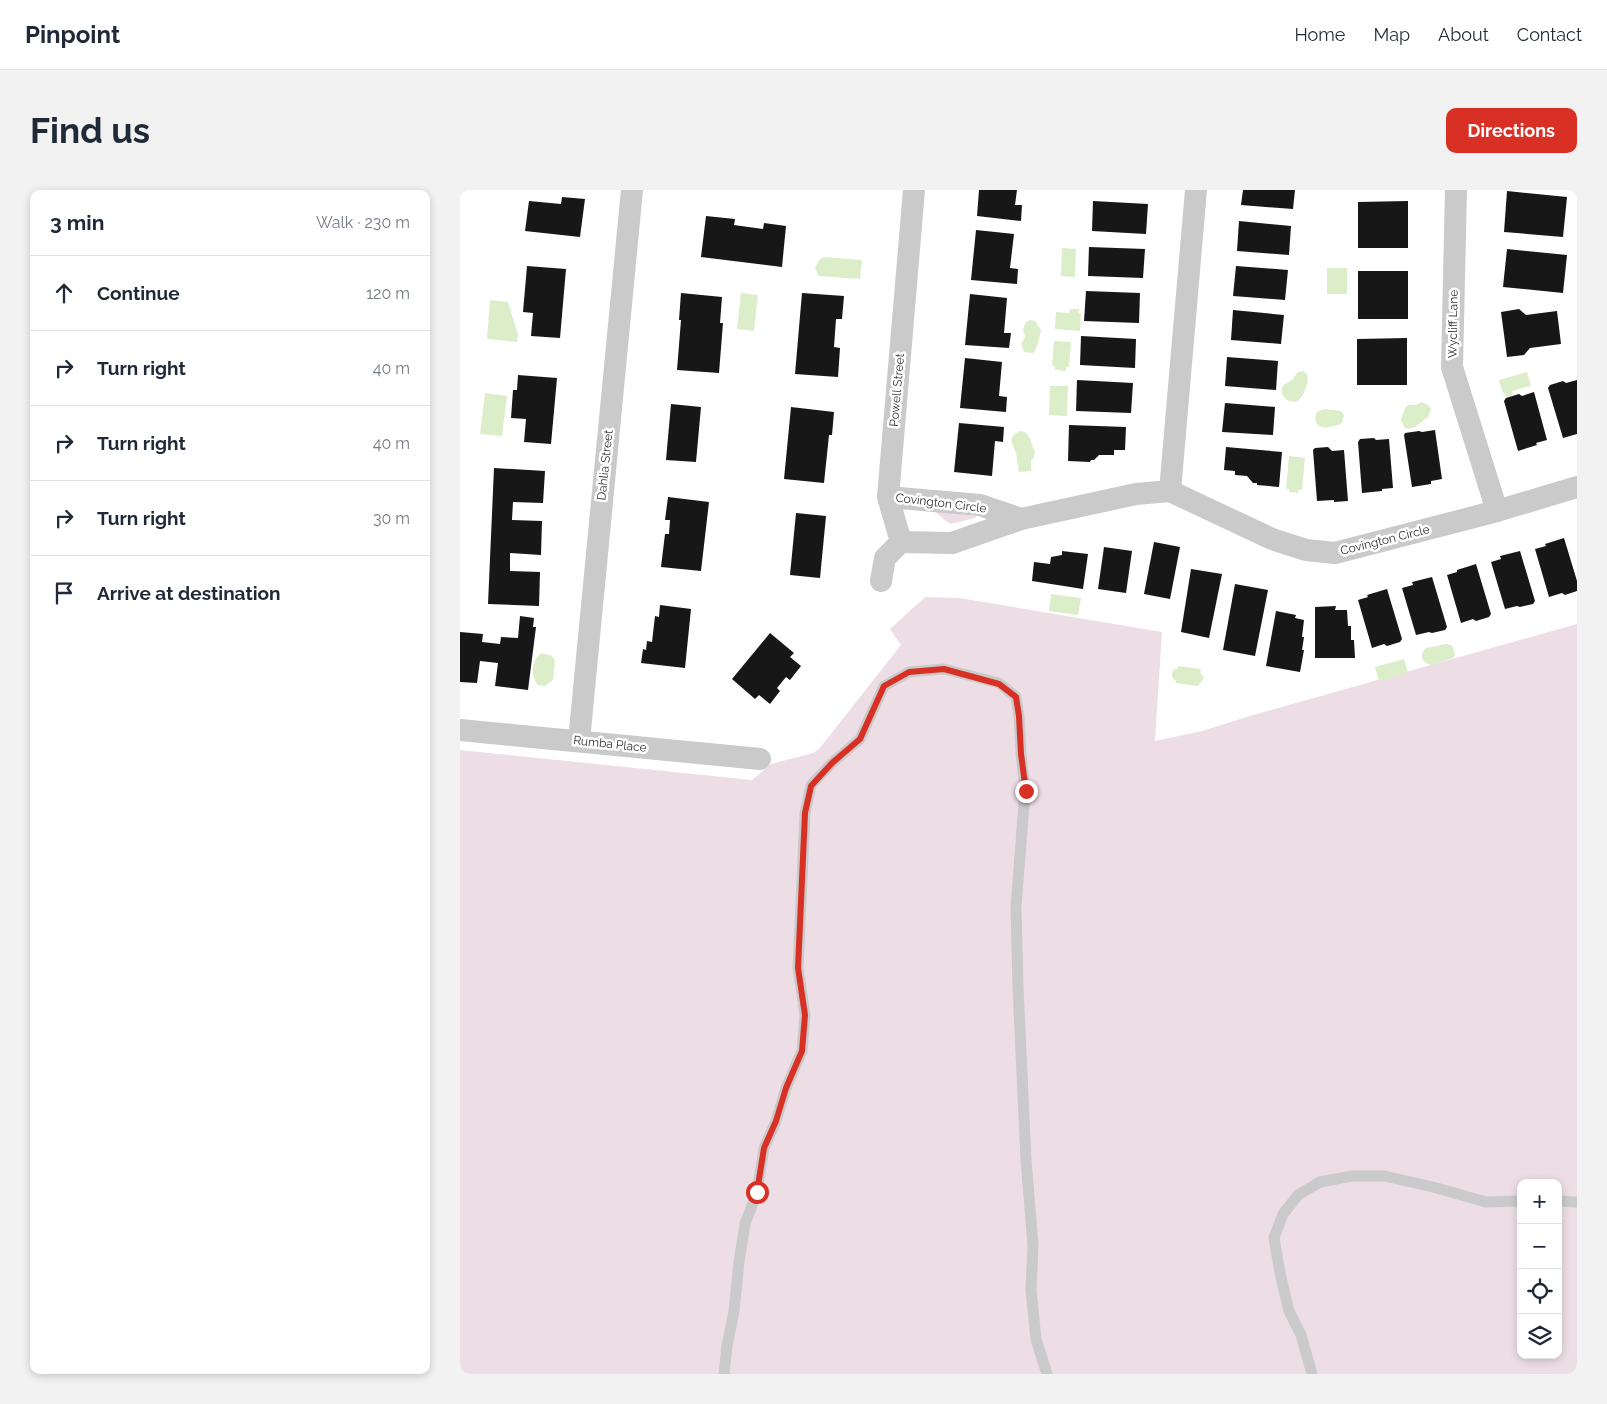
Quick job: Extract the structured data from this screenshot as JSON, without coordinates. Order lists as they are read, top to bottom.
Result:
{
  "streets": {
    "street": [
      "Wycliff Lane",
      "Powell Street",
      "Dahlia Street",
      "Covington Circle",
      "Rumba Place"
    ]
  },
  "crossings": [
    ["Wycliff Lane", "Covington Circle"],
    ["Powell Street", "Covington Circle"],
    ["Dahlia Street", "Rumba Place"]
  ],
  "page": {
    "header": "Pinpoint",
    "nav": [
      "Home",
      "Map",
      "About",
      "Contact"
    ],
    "buttons": "Directions",
    "title": "Find us",
    "heading": ["3 min", "Walk · 230 m"],
    "list": [
      ["Continue", "120 m"],
      ["Turn right", "40 m"],
      ["Turn right", "40 m"],
      ["Turn right", "30 m"],
      "Arrive at destination"
    ],
    "map_buttons": ["+", "−"]
  }
}
